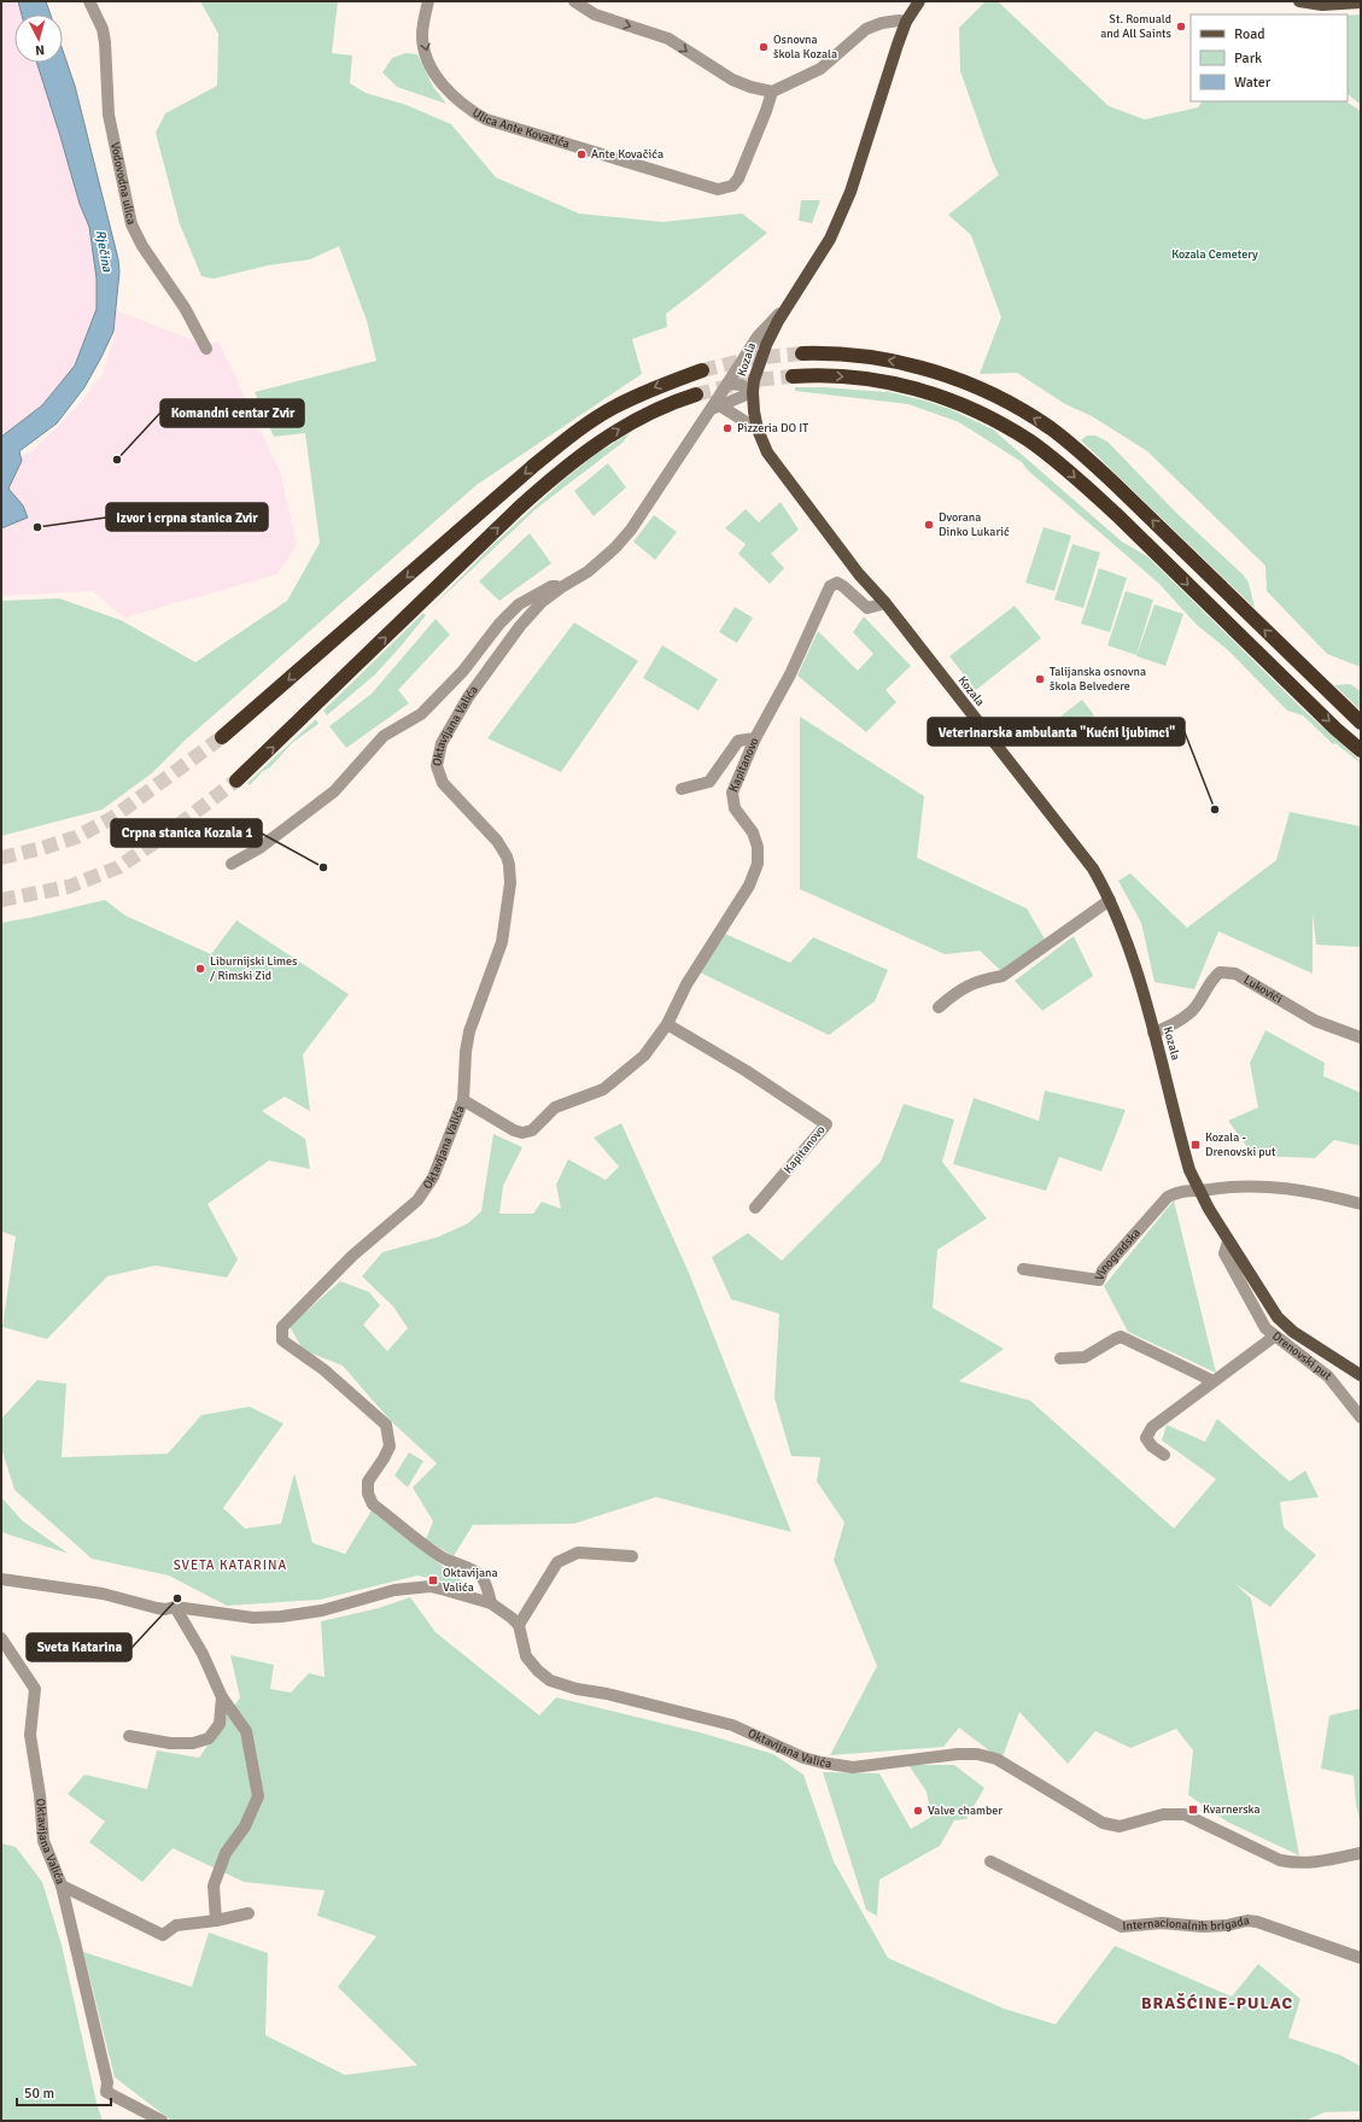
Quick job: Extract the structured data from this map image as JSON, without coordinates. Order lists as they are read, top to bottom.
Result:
{
  "streets": {
    "main road": ["Kozala"],
    "street": [
      "Ulica Ante Kovačića",
      "Vodovodna ulica",
      "Oktavijana Valića",
      "Kapitanovo",
      "Lukovići",
      "Vinogradska",
      "Drenovski put",
      "Internacionalnih brigada"
    ]
  },
  "crossings": [
    ["Kozala", "Oktavijana Valića"],
    ["Kozala", "Kapitanovo"],
    ["Kozala", "Lukovići"],
    ["Kozala", "Vinogradska"],
    ["Kozala", "Drenovski put"],
    ["Oktavijana Valića", "Kapitanovo"]
  ],
  "districts": ["SVETA KATARINA", "BRAŠĆINE-PULAC"],
  "water": ["Rječina"],
  "parks": ["Kozala Cemetery"],
  "places": {
    "other": [
      "St. Romuald and All Saints",
      "Osnovna škola Kozala",
      "Ante Kovačića",
      "Pizzeria DO IT",
      "Komandni centar Zvir",
      "Dvorana Dinko Lukarić",
      "Izvor i crpna stanica Zvir",
      "Talijanska osnovna škola Belvedere",
      "Veterinarska ambulanta \"Kućni ljubimci\"",
      "Crpna stanica Kozala 1",
      "Liburnijski Limes / Rimski Zid",
      "Sveta Katarina",
      "Valve chamber"
    ],
    "transit": ["Kozala - Drenovski put", "Oktavijana Valića", "Kvarnerska"]
  },
  "legend": ["Road", "Park", "Water"],
  "scale_bar": "50 m",
  "north": "bottom"
}
